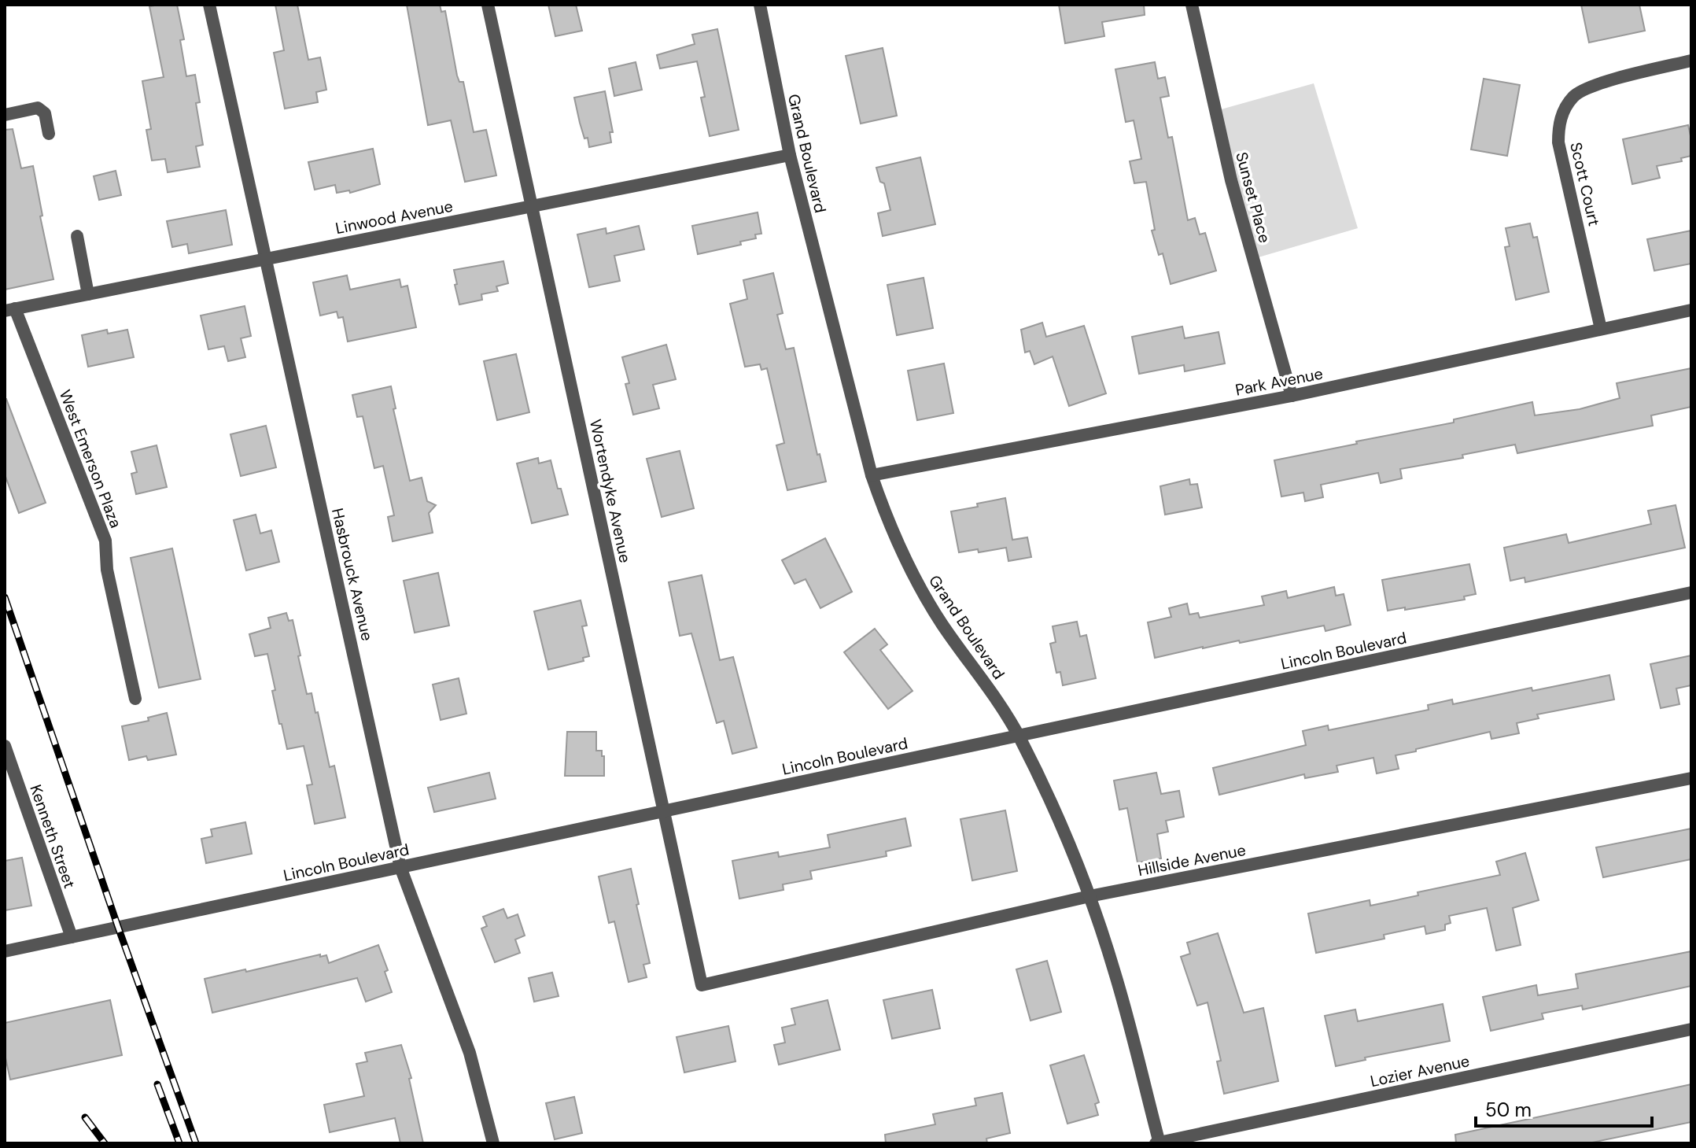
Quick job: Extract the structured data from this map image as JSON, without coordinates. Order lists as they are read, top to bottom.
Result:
{
  "streets": {
    "street": [
      "Grand Boulevard",
      "Scott Court",
      "Sunset Place",
      "Linwood Avenue",
      "Park Avenue",
      "West Emerson Plaza",
      "Wortendyke Avenue",
      "Hasbrouck Avenue",
      "Lincoln Boulevard",
      "Kenneth Street",
      "Hillside Avenue",
      "Lozier Avenue"
    ]
  },
  "crossings": [
    ["Grand Boulevard", "Linwood Avenue"],
    ["Grand Boulevard", "Park Avenue"],
    ["Grand Boulevard", "Lincoln Boulevard"],
    ["Grand Boulevard", "Hillside Avenue"],
    ["Grand Boulevard", "Lozier Avenue"],
    ["Scott Court", "Park Avenue"],
    ["Sunset Place", "Park Avenue"],
    ["Linwood Avenue", "West Emerson Plaza"],
    ["Linwood Avenue", "Wortendyke Avenue"],
    ["Linwood Avenue", "Hasbrouck Avenue"],
    ["Wortendyke Avenue", "Lincoln Boulevard"],
    ["Wortendyke Avenue", "Hillside Avenue"],
    ["Hasbrouck Avenue", "Lincoln Boulevard"],
    ["Lincoln Boulevard", "Kenneth Street"]
  ],
  "scale_bar": "50 m"
}
